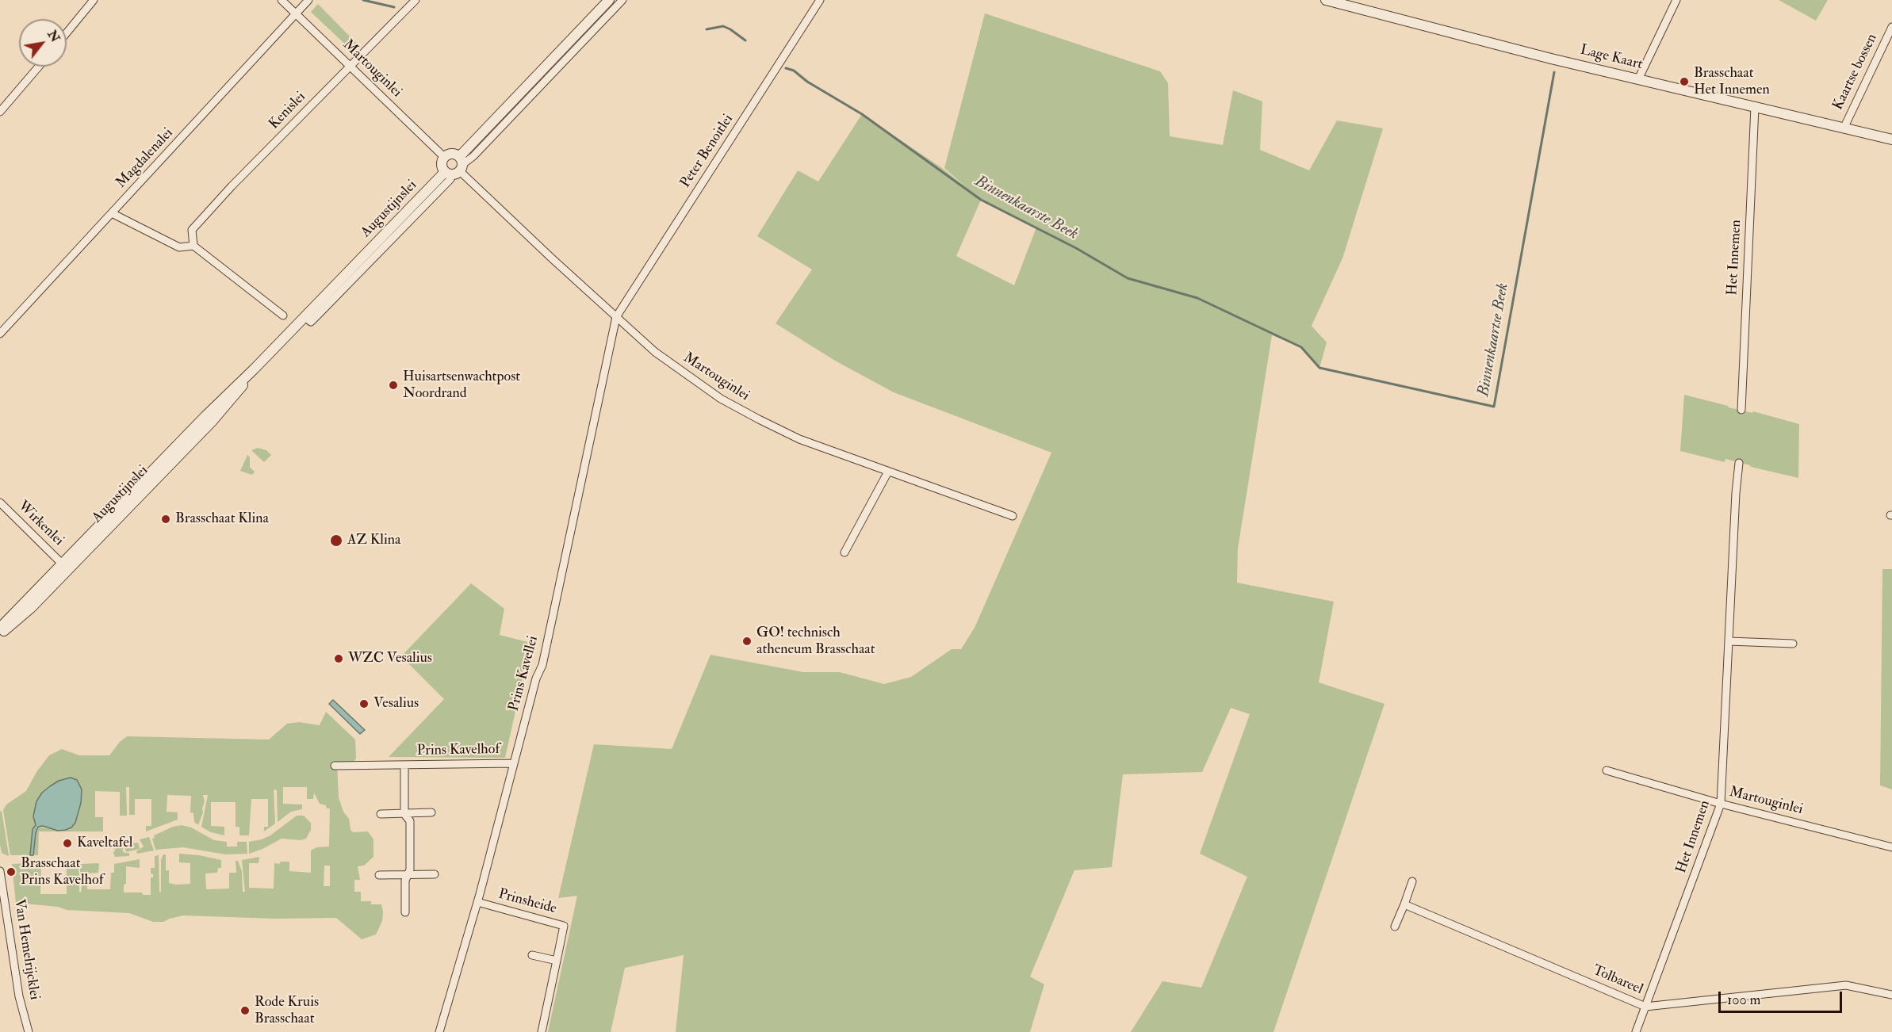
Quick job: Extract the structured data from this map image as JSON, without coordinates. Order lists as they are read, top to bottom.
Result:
{
  "streets": {
    "street": [
      "Lage Kaart",
      "Martouginlei",
      "Kaartse bossen",
      "Kenislei",
      "Peter Benoitlei",
      "Magdalenalei",
      "Augustijnslei",
      "Het Innemen",
      "Wirkenlei",
      "Prins Kavellei",
      "Prins Kavelhof",
      "Prinsheide",
      "Van Hemelrijcklei",
      "Tolbareel"
    ]
  },
  "crossings": [
    ["Lage Kaart", "Kaartse bossen"],
    ["Lage Kaart", "Het Innemen"],
    ["Martouginlei", "Kenislei"],
    ["Martouginlei", "Peter Benoitlei"],
    ["Martouginlei", "Magdalenalei"],
    ["Martouginlei", "Augustijnslei"],
    ["Martouginlei", "Het Innemen"],
    ["Martouginlei", "Prins Kavellei"],
    ["Peter Benoitlei", "Prins Kavellei"],
    ["Augustijnslei", "Wirkenlei"],
    ["Het Innemen", "Tolbareel"],
    ["Prins Kavellei", "Prins Kavelhof"],
    ["Prins Kavellei", "Prinsheide"]
  ],
  "water": ["Binnenkaarste Beek", "Binnenkaartse Beek"],
  "places": [
    "Brasschaat Het Innemen",
    "Huisartsenwachtpost Noordrand",
    "Brasschaat Klina",
    "AZ Klina",
    "GO! technisch atheneum Brasschaat",
    "WZC Vesalius",
    "Vesalius",
    "Kaveltafel",
    "Brasschaat Prins Kavelhof",
    "Rode Kruis Brasschaat"
  ],
  "scale_bar": "100 m",
  "north": "top right"
}
